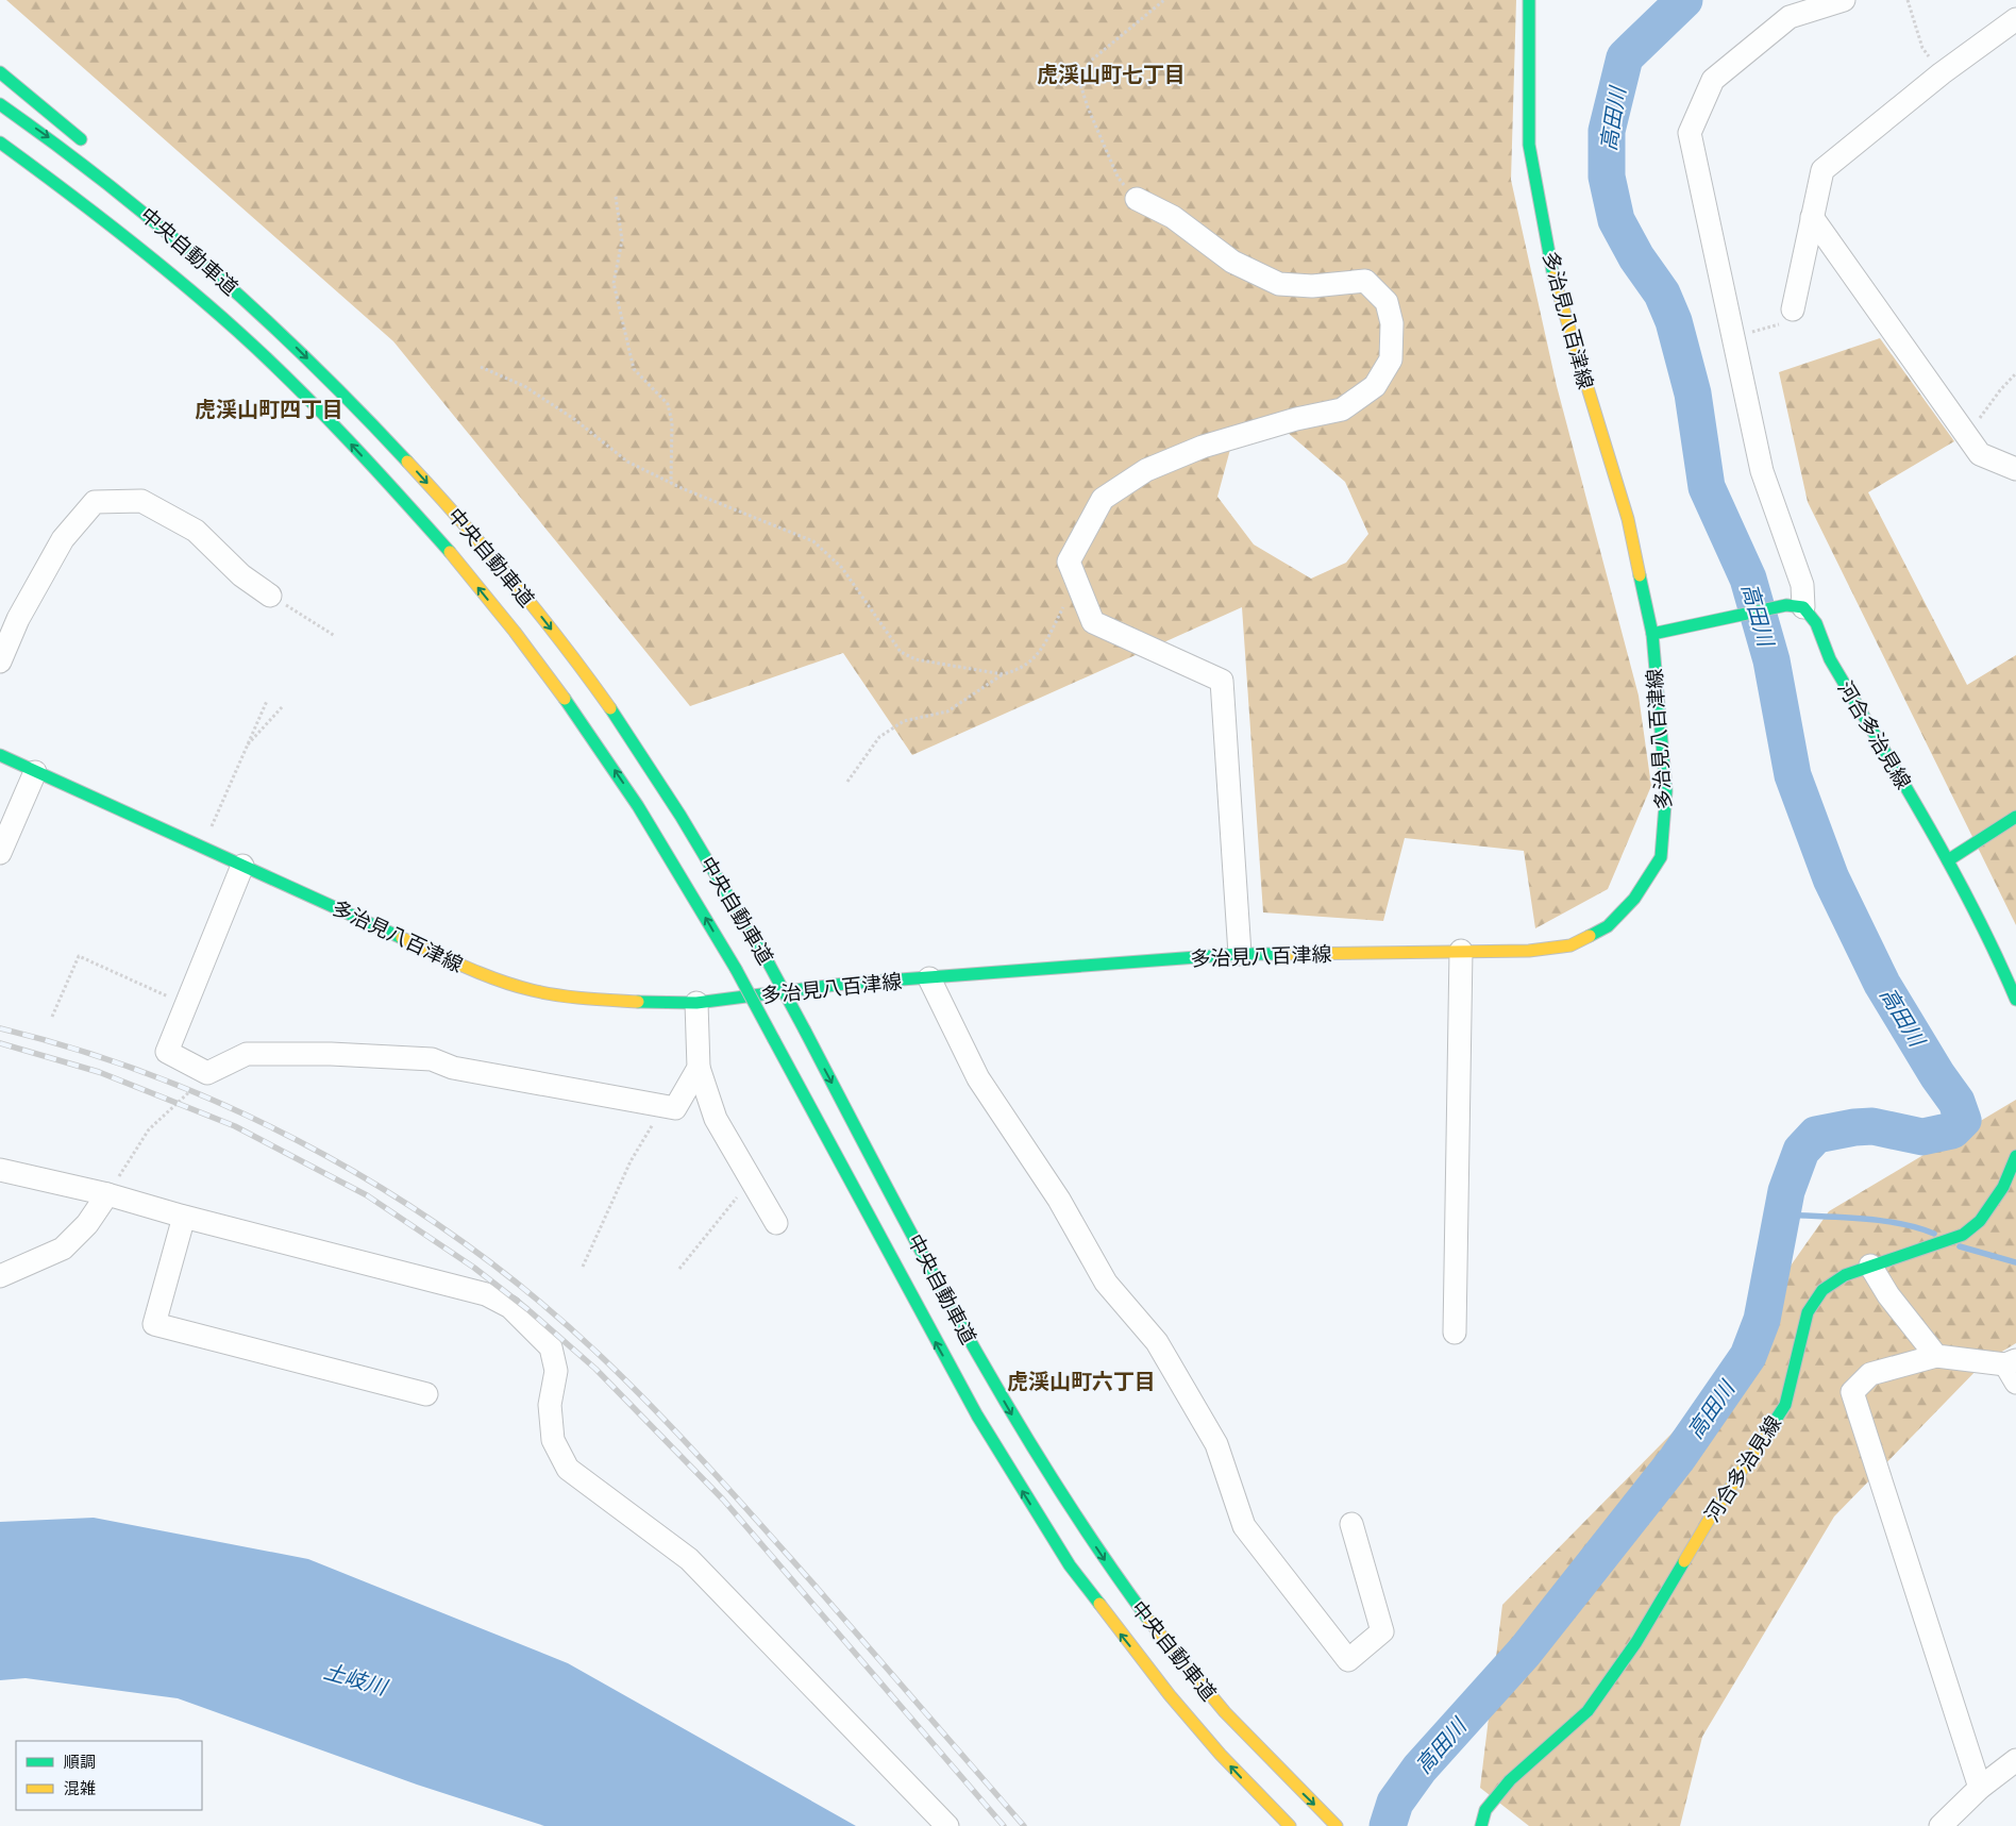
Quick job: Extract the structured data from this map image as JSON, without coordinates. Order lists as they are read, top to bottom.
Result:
{
  "streets": {
    "main road": ["中央自動車道", "多治見八百津線", "河合多治見線"]
  },
  "districts": ["虎渓山町七丁目", "虎渓山町四丁目", "虎渓山町六丁目"],
  "water": ["高田川", "土岐川"],
  "legend": ["順調", "混雑"]
}
